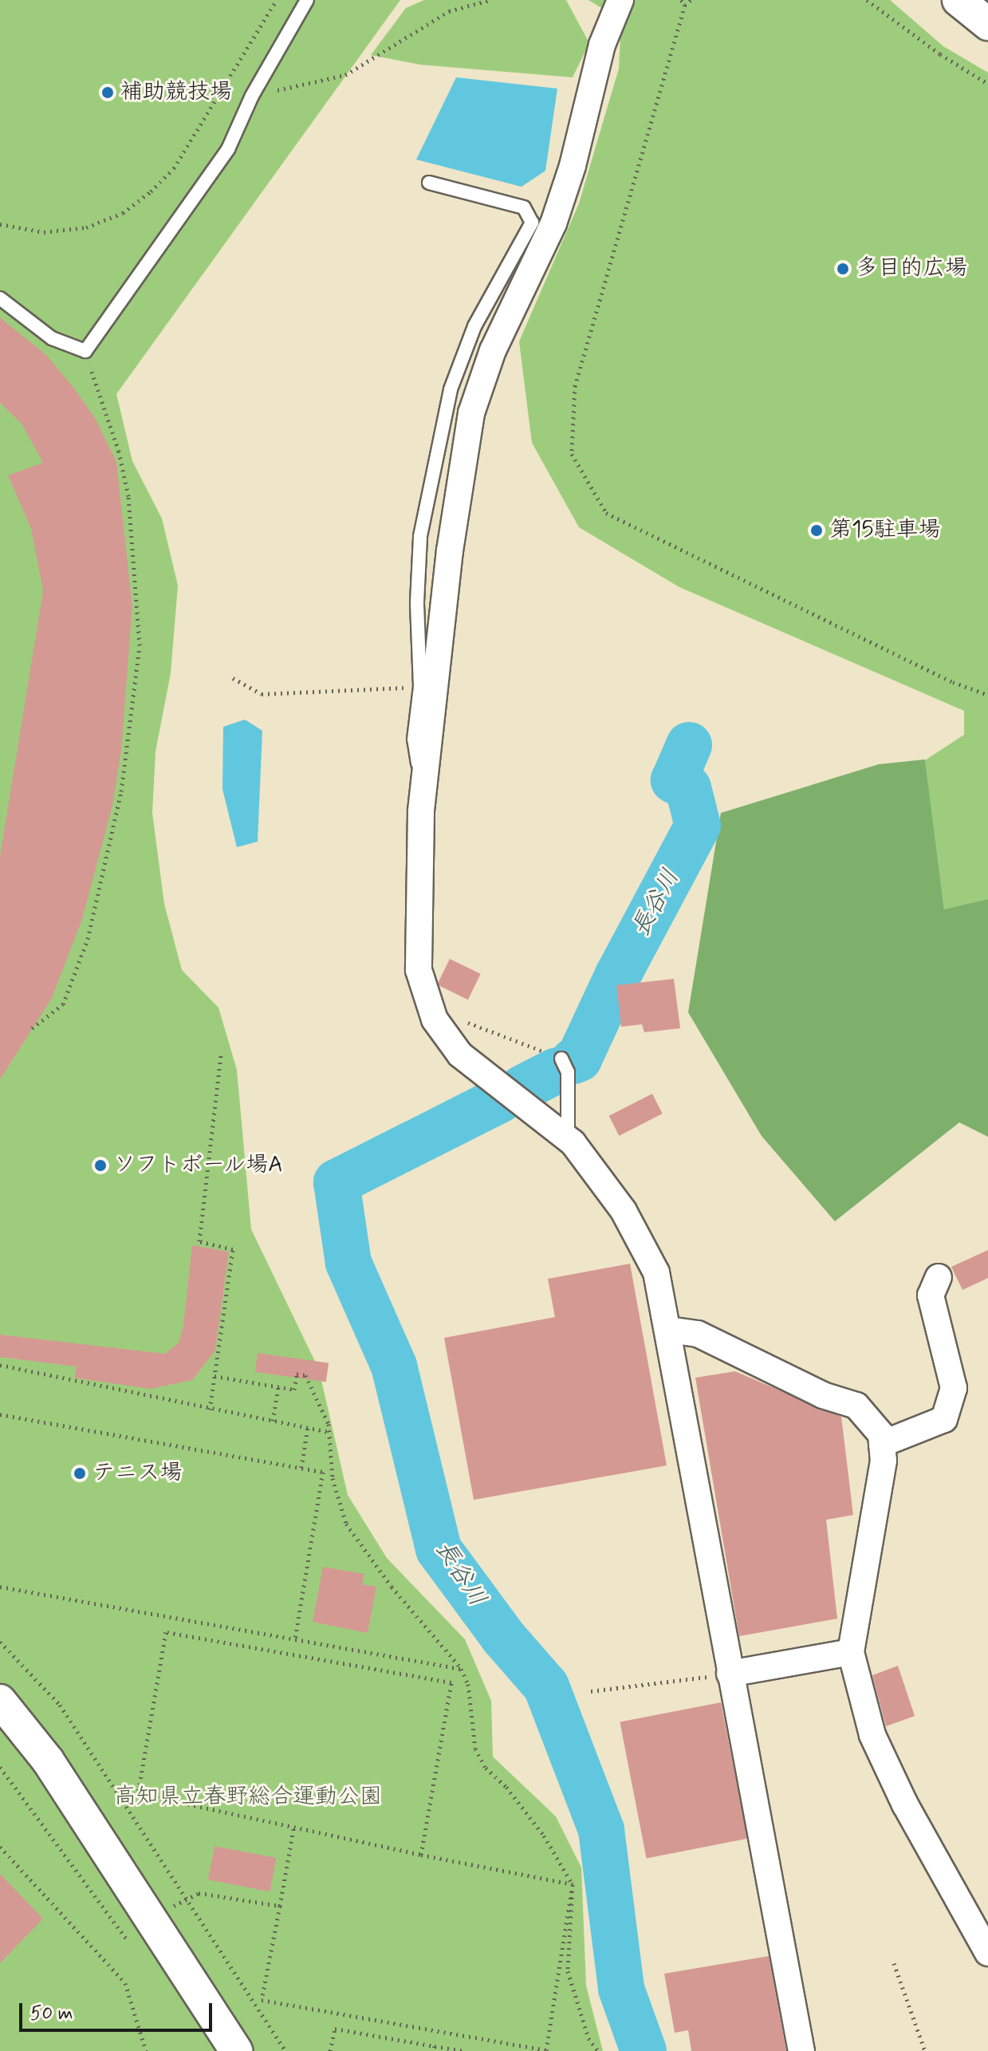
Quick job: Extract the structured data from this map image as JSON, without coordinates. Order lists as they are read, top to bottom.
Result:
{
  "water": ["長谷川"],
  "parks": ["高知県立春野総合運動公園"],
  "places": [
    "補助競技場",
    "多目的広場",
    "第15駐車場",
    "ソフトボール場A",
    "テニス場"
  ],
  "scale_bar": "50 m"
}
